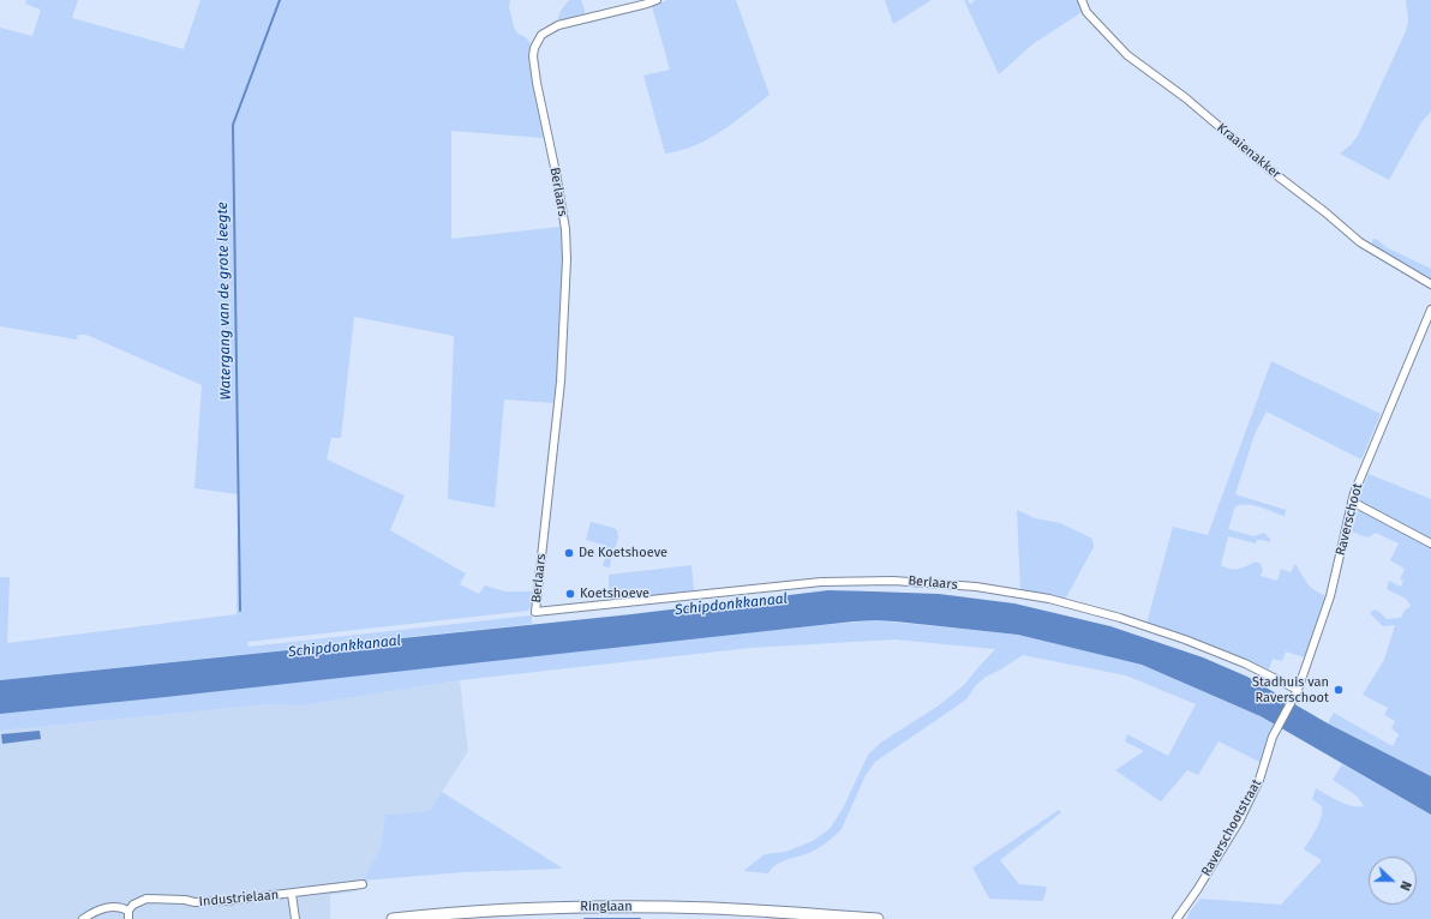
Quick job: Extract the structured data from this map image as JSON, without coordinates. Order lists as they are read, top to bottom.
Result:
{
  "streets": {
    "main road": ["Ringlaan"],
    "street": [
      "Kraaienakker",
      "Berlaars",
      "Raverschoot",
      "Raverschootstraat",
      "Industrielaan"
    ]
  },
  "crossings": [
    ["Berlaars", "Raverschoot"],
    ["Raverschoot", "Raverschootstraat"]
  ],
  "water": ["Watergang van de grote leegte", "Schipdonkkanaal"],
  "places": ["De Koetshoeve", "Koetshoeve", "Stadhuis van Raverschoot"],
  "north": "right"
}
